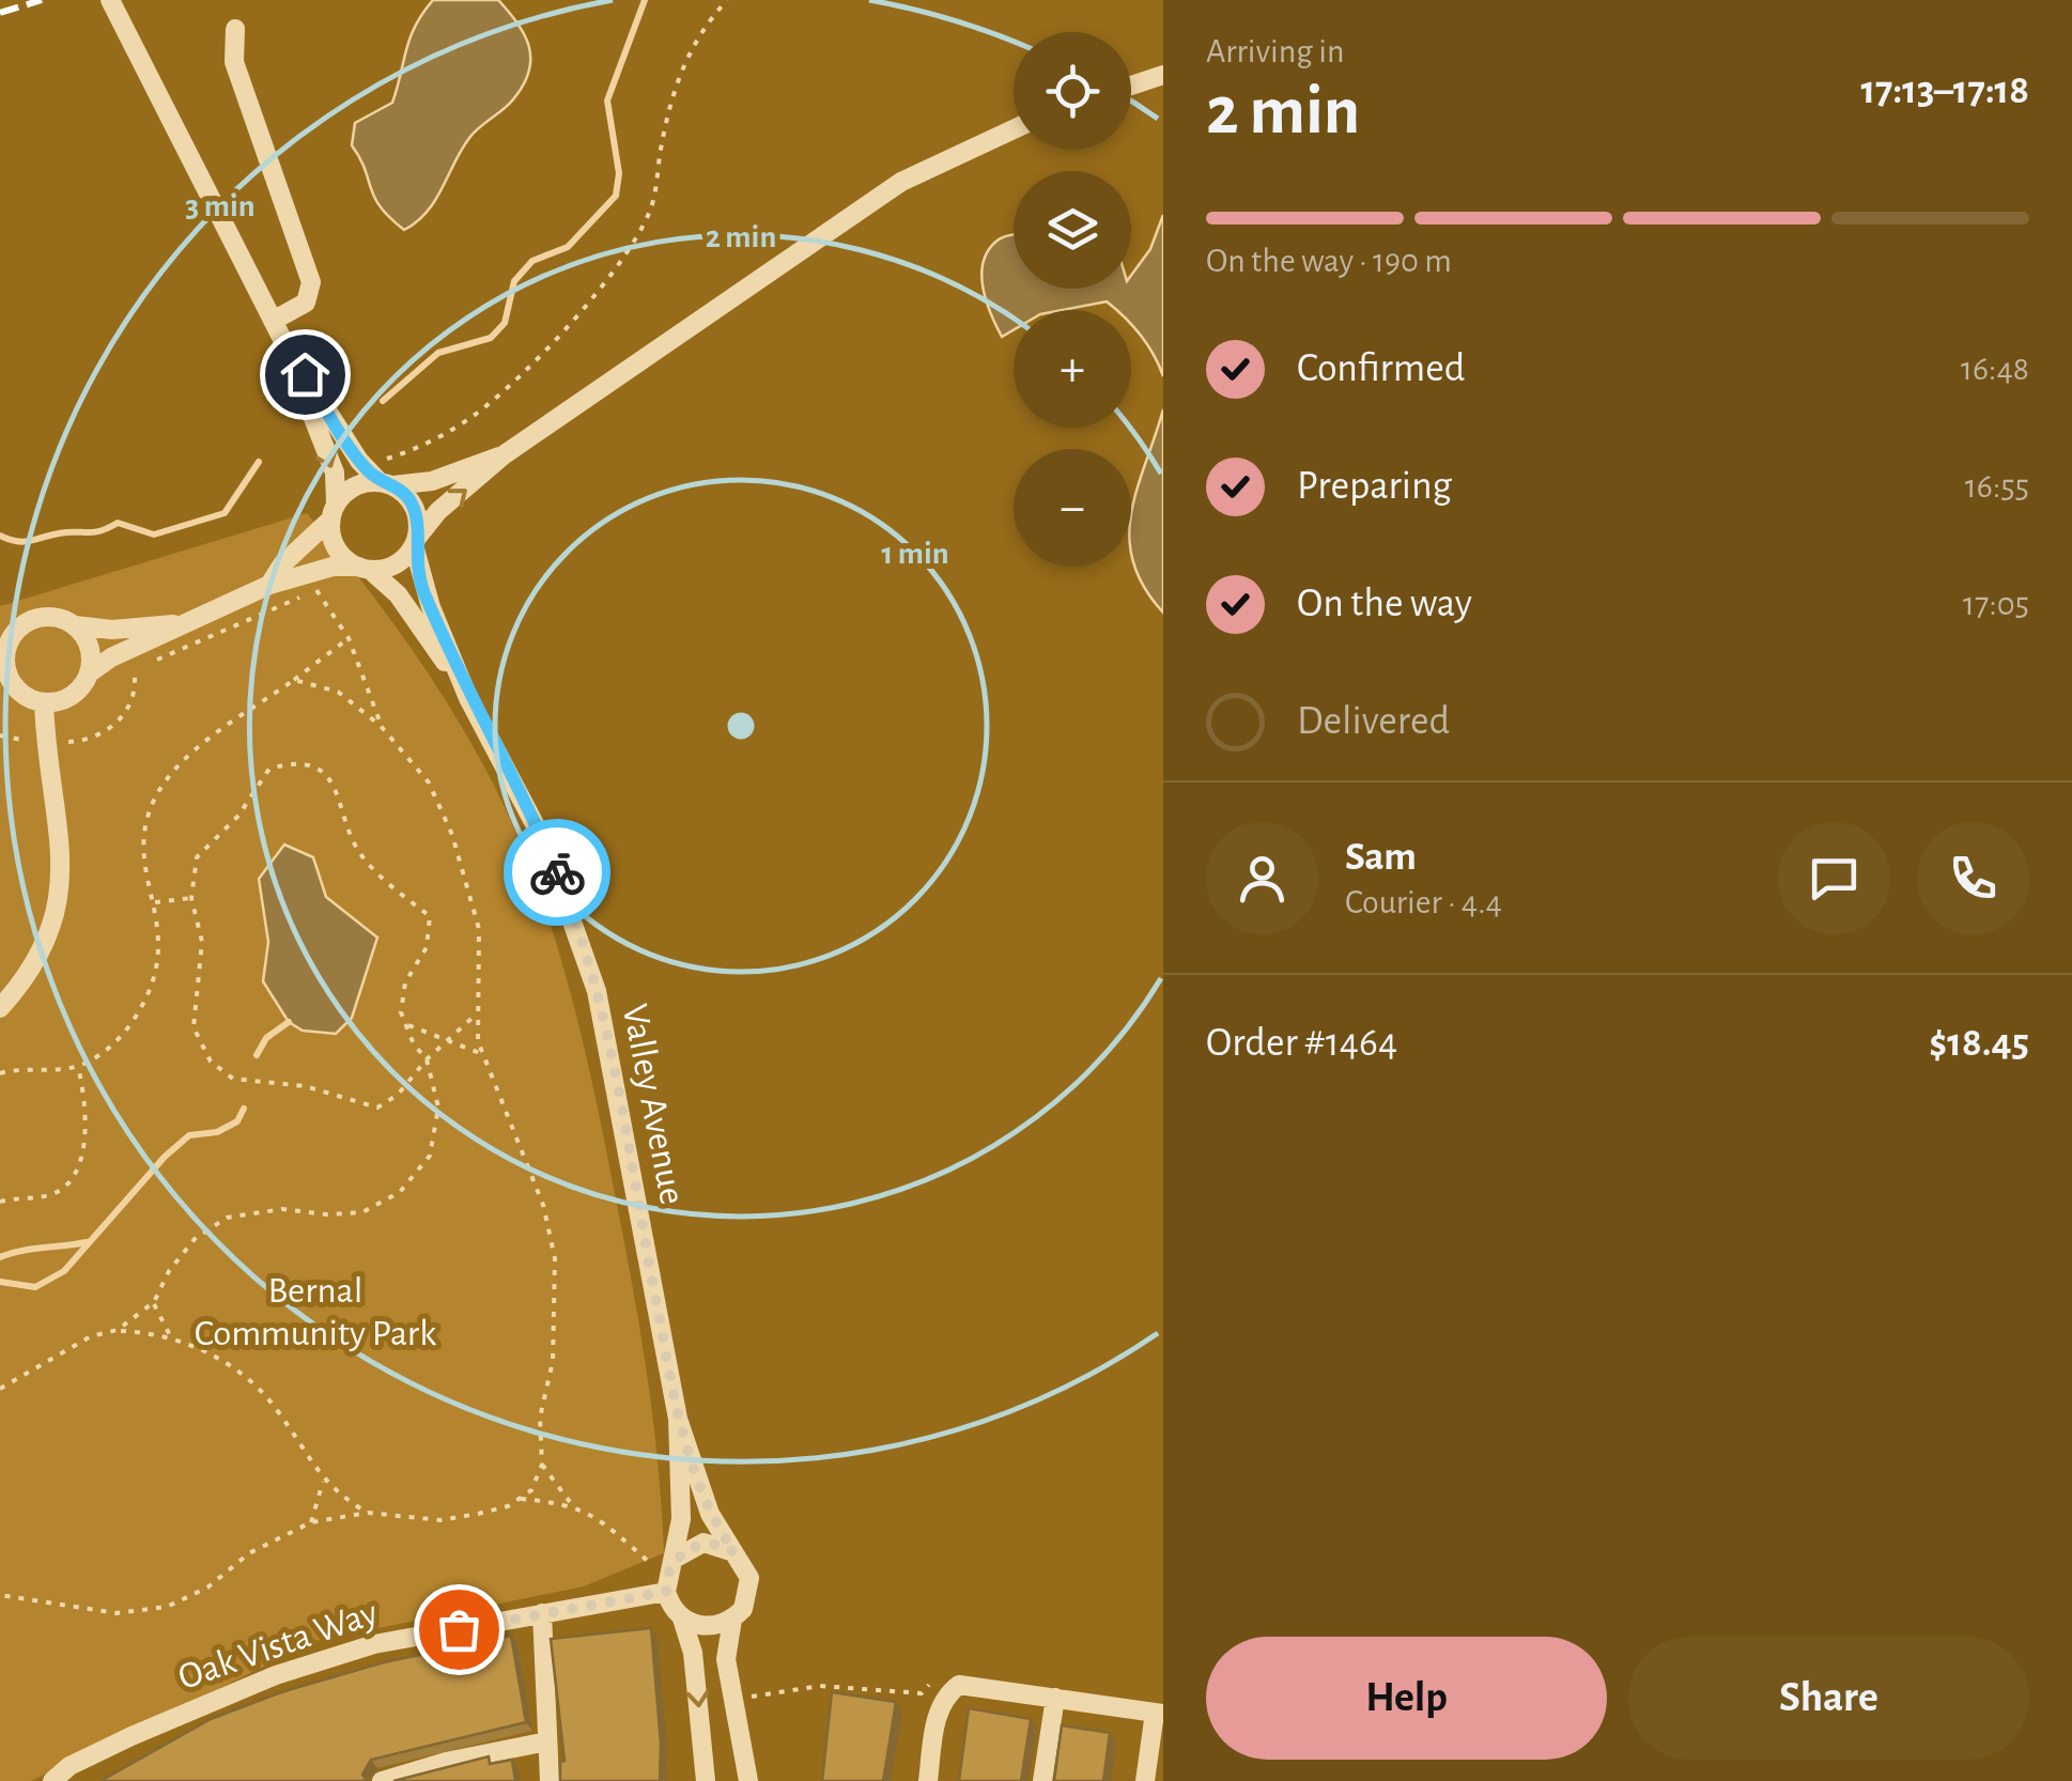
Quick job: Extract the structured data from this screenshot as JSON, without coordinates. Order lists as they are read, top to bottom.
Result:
{
  "streets": {
    "street": ["Valley Avenue", "Oak Vista Way"]
  },
  "crossings": [
    ["Valley Avenue", "Oak Vista Way"]
  ],
  "parks": ["Bernal Community Park"],
  "page": {
    "heading": ["2 min", "Arriving in", "17:13–17:18"],
    "panel": [
      "Sam",
      "Courier · 4.4",
      "Order #1464",
      "$18.45"
    ],
    "map_buttons": ["+", "−"],
    "bar": "On the way · 190 m",
    "list": [
      ["Confirmed", "16:48"],
      ["Preparing", "16:55"],
      ["On the way", "17:05"],
      "Delivered"
    ],
    "buttons": ["Help", "Share"]
  },
  "rings": ["3 min", "2 min", "1 min"]
}
